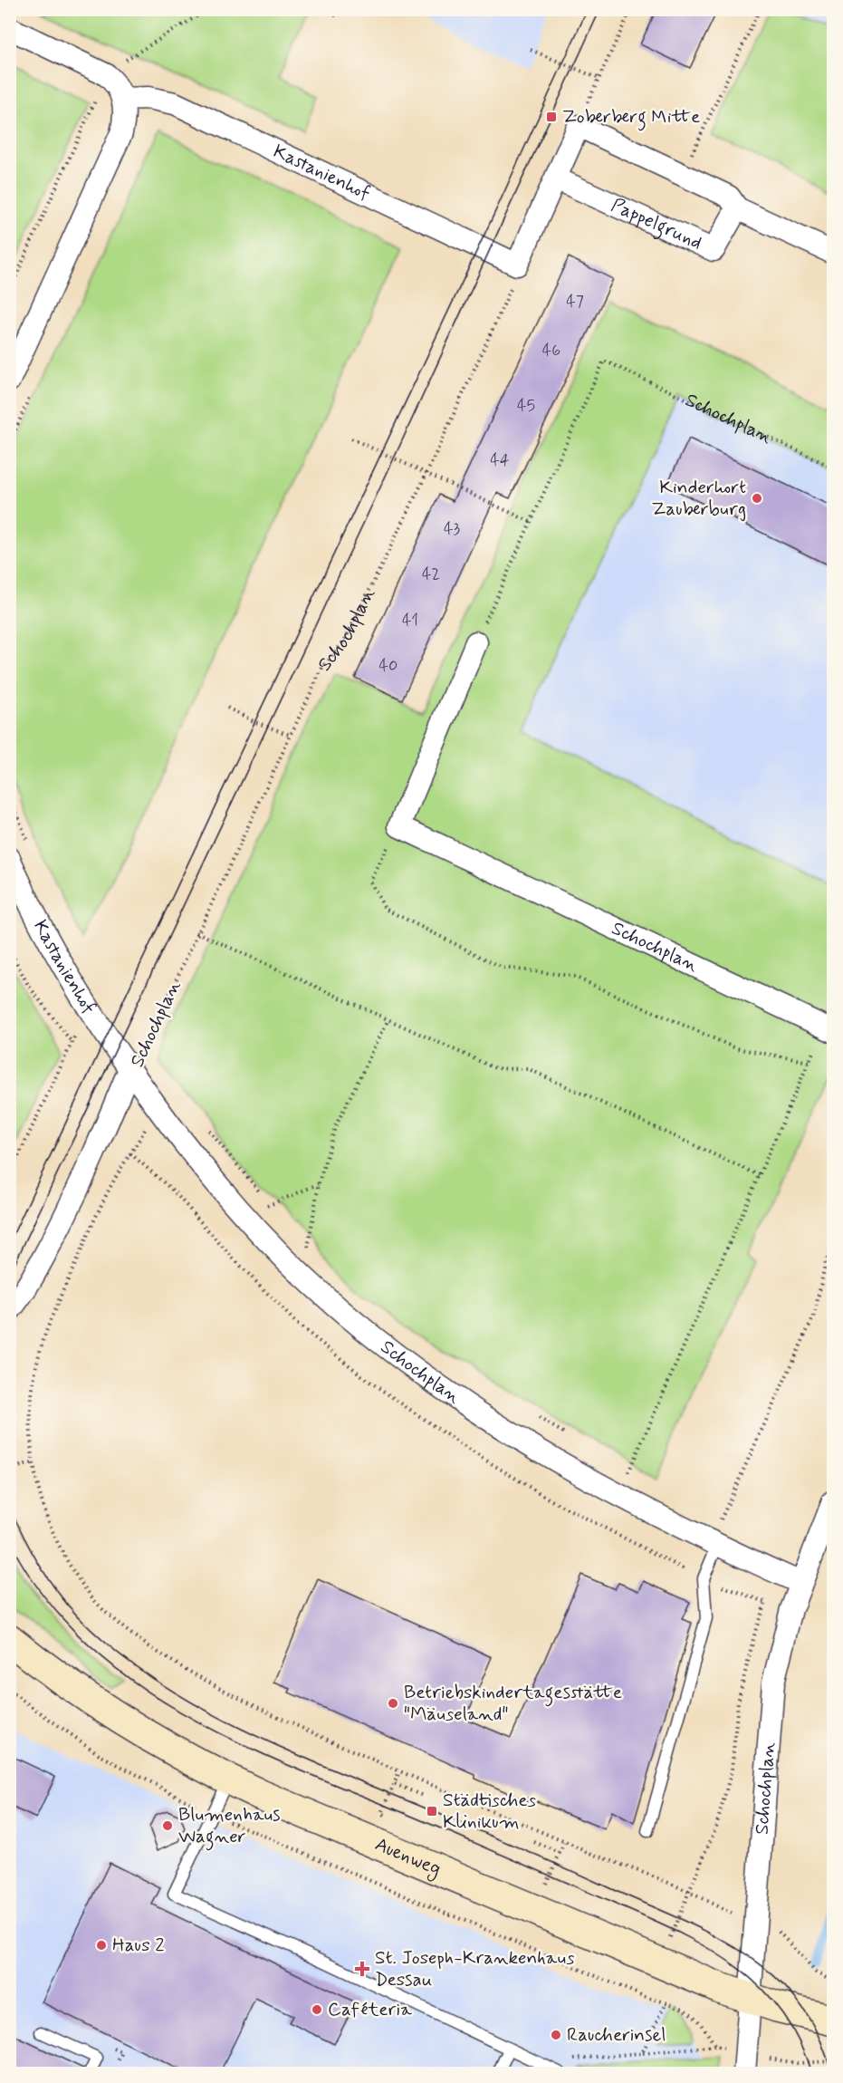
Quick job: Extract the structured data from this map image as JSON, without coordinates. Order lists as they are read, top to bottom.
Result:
{
  "streets": {
    "main road": ["Auenweg"],
    "street": ["Kastanienhof", "Pappelgrund", "Schochplan"]
  },
  "crossings": [
    ["Kastanienhof", "Schochplan"],
    ["Schochplan", "Auenweg"]
  ],
  "places": {
    "transit": ["Zoberberg Mitte", "Städtisches Klinikum"],
    "other": [
      "Kinderhort Zauberburg",
      "Betriebskindertagesstätte \"Mäuseland\"",
      "Blumenhaus Wagner",
      "Haus 2",
      "Caféteria",
      "Raucherinsel"
    ],
    "health": ["St. Joseph-Krankenhaus Dessau"]
  },
  "house_numbers": [
    "47",
    "46",
    "45",
    "44",
    "43",
    "42",
    "41",
    "40"
  ]
}
